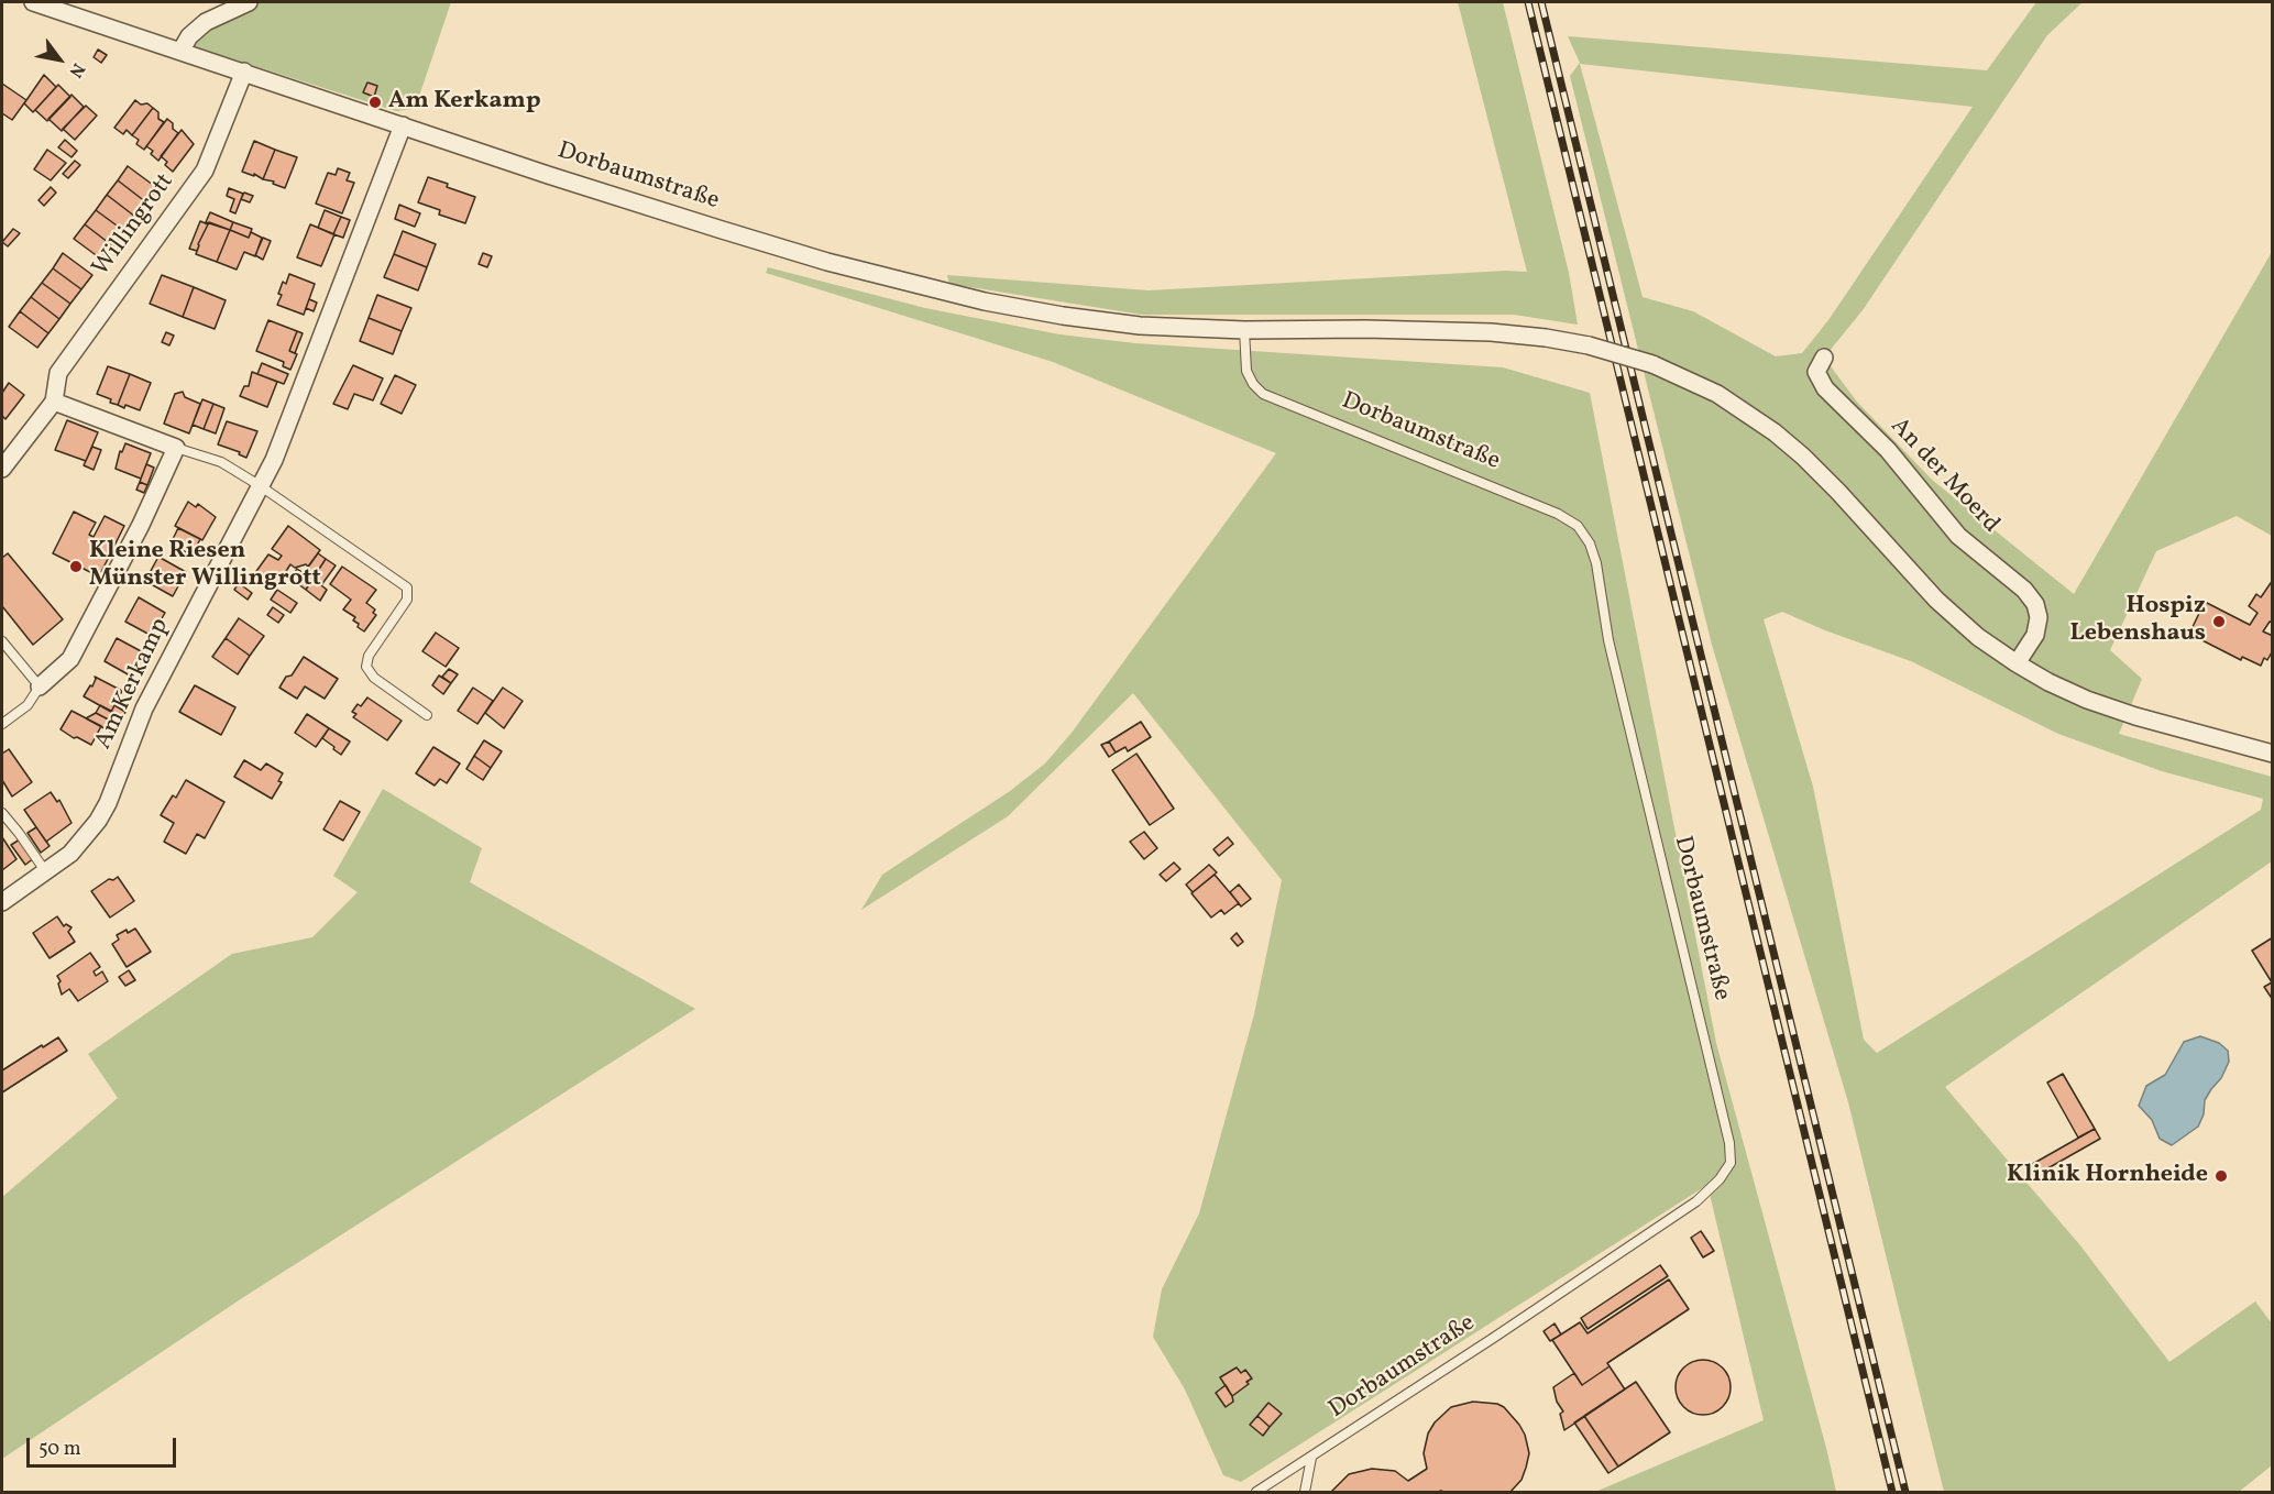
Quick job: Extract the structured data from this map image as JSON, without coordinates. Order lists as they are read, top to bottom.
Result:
{
  "streets": {
    "street": [
      "Dorbaumstraße",
      "Willingrott",
      "An der Moerd",
      "Am Kerkamp"
    ]
  },
  "crossings": [
    ["Dorbaumstraße", "Willingrott"],
    ["Dorbaumstraße", "An der Moerd"],
    ["Dorbaumstraße", "Am Kerkamp"]
  ],
  "places": [
    "Am Kerkamp",
    "Kleine Riesen Münster Willingrott",
    "Hospiz Lebenshaus",
    "Klinik Hornheide"
  ],
  "scale_bar": "50 m",
  "north": "bottom right"
}
